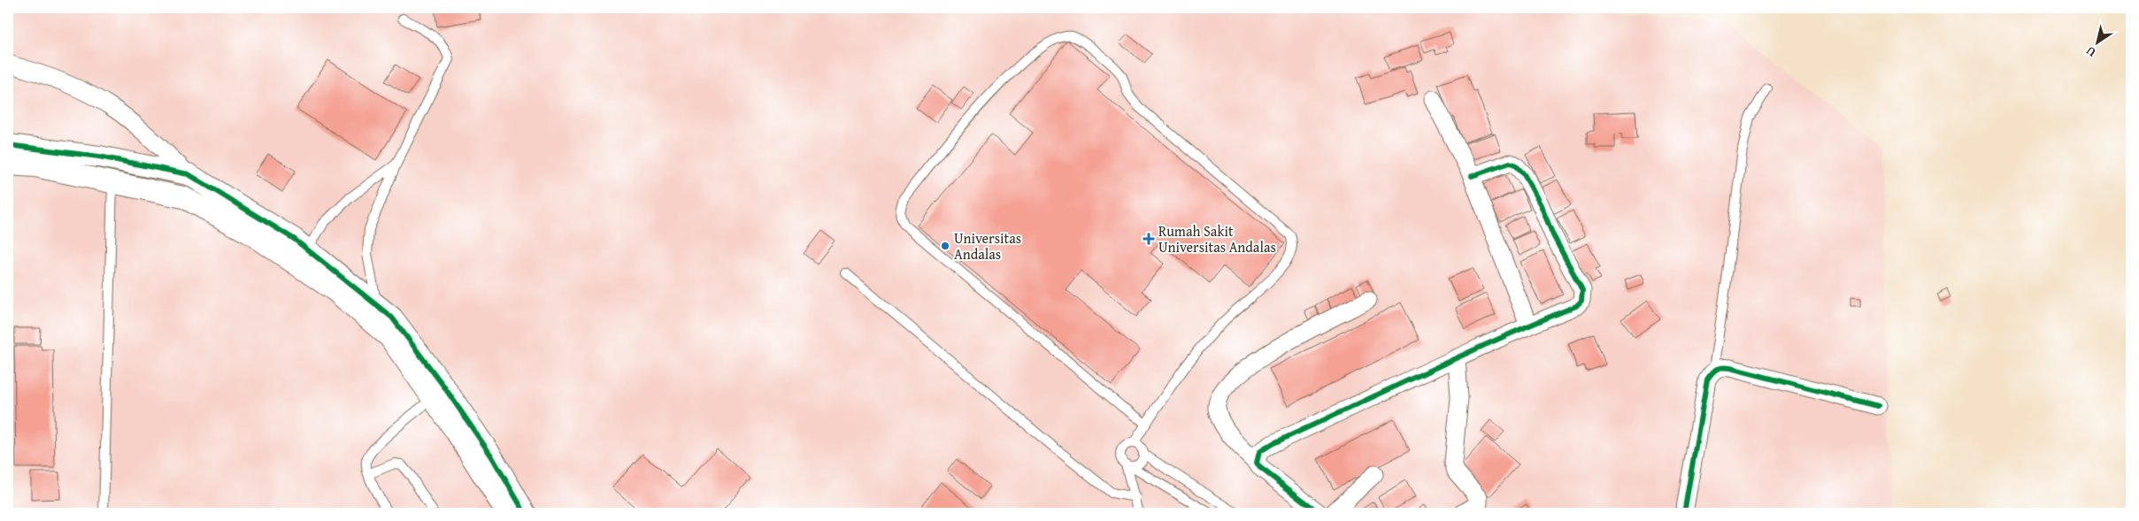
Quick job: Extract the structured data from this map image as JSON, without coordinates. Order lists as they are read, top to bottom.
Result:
{
  "places": {
    "health": ["Rumah Sakit Universitas Andalas"],
    "other": ["Universitas Andalas"]
  },
  "north": "bottom left"
}
